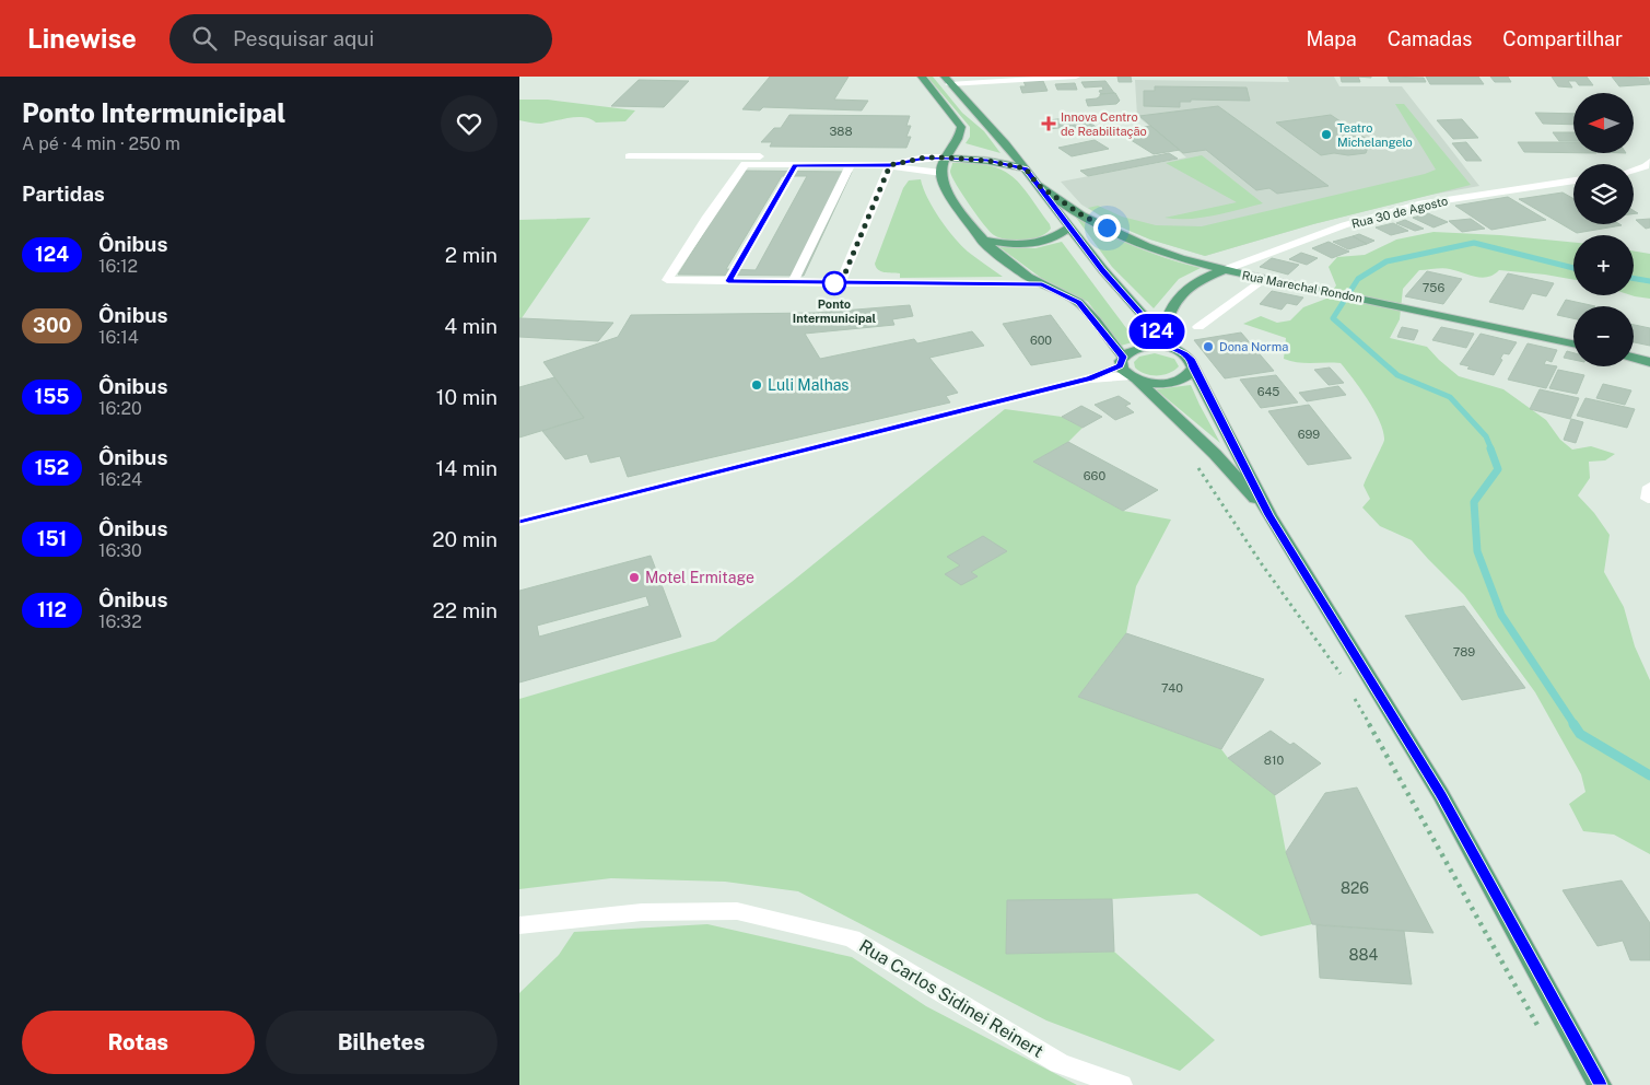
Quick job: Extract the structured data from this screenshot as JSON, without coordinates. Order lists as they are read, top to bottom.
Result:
{
  "streets": {
    "main road": ["Rua Marechal Rondon"],
    "street": ["Rua 30 de Agosto", "Rua Carlos Sidinei Reinert"]
  },
  "crossings": [
    ["Rua 30 de Agosto", "Rua Marechal Rondon"]
  ],
  "places": {
    "health": ["Innova Centro de Reabilitação"],
    "other": [
      "Teatro Michelangelo",
      "Ponto Intermunicipal",
      "Dona Norma",
      "Luli Malhas",
      "Motel Ermitage"
    ]
  },
  "lines": ["bus line 124"],
  "house_numbers": [
    "388",
    "756",
    "600",
    "645",
    "699",
    "660",
    "789",
    "740",
    "810",
    "826",
    "884"
  ],
  "north": "left",
  "page": {
    "header": "Linewise",
    "search": "Pesquisar aqui",
    "nav": ["Mapa", "Camadas", "Compartilhar"],
    "heading": [
      ["Ponto Intermunicipal", "A pé · 4 min · 250 m"],
      "Partidas"
    ],
    "on_map": "124",
    "map_buttons": ["+", "−"],
    "list": [
      {
        "mark": "124",
        "name": "Ônibus",
        "note": "16:12",
        "value": "2 min"
      },
      {
        "mark": "300",
        "name": "Ônibus",
        "note": "16:14",
        "value": "4 min"
      },
      {
        "mark": "155",
        "name": "Ônibus",
        "note": "16:20",
        "value": "10 min"
      },
      {
        "mark": "152",
        "name": "Ônibus",
        "note": "16:24",
        "value": "14 min"
      },
      {
        "mark": "151",
        "name": "Ônibus",
        "note": "16:30",
        "value": "20 min"
      },
      {
        "mark": "112",
        "name": "Ônibus",
        "note": "16:32",
        "value": "22 min"
      }
    ],
    "buttons": ["Rotas", "Bilhetes"]
  }
}
